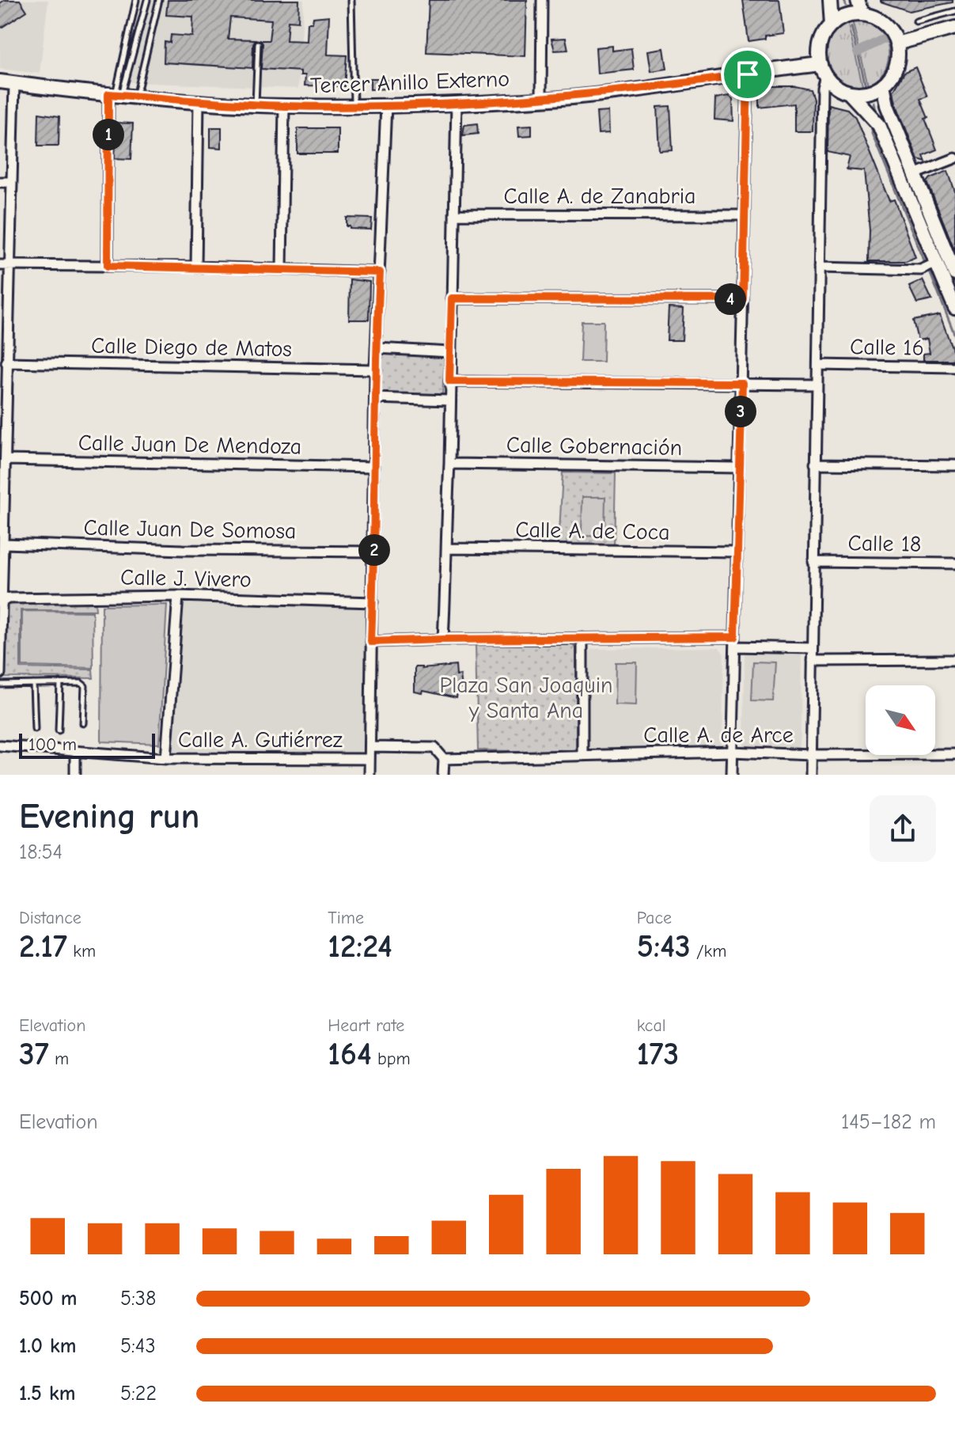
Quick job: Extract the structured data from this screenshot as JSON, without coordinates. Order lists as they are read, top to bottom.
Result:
{
  "streets": {
    "street": [
      "Tercer Anillo Externo",
      "Calle A. de Zanabria",
      "Calle Diego de Matos",
      "Calle 16",
      "Calle Juan De Mendoza",
      "Calle Gobernación",
      "Calle Juan De Somosa",
      "Calle A. de Coca",
      "Calle 18",
      "Calle J. Vivero",
      "Calle A. de Arce",
      "Calle A. Gutiérrez"
    ]
  },
  "crossings": [
    ["Calle A. de Arce", "Calle A. Gutiérrez"]
  ],
  "parks": ["Plaza San Joaquin y Santa Ana"],
  "scale_bar": "100 m",
  "north": "bottom right",
  "page": {
    "pins": [
      "1",
      "4",
      "3",
      "2"
    ],
    "scale": "100 m",
    "heading": ["Evening run", "18:54"],
    "stats": [
      ["Distance", "2.17 km"],
      ["Time", "12:24"],
      ["Pace", "5:43 /km"],
      ["Elevation", "37 m"],
      ["Heart rate", "164 bpm"],
      ["kcal", "173"]
    ],
    "chart": ["Elevation", "145–182 m"],
    "list": [
      {
        "name": "500 m",
        "note": "5:38"
      },
      {
        "name": "1.0 km",
        "note": "5:43"
      },
      {
        "name": "1.5 km",
        "note": "5:22"
      }
    ]
  }
}
